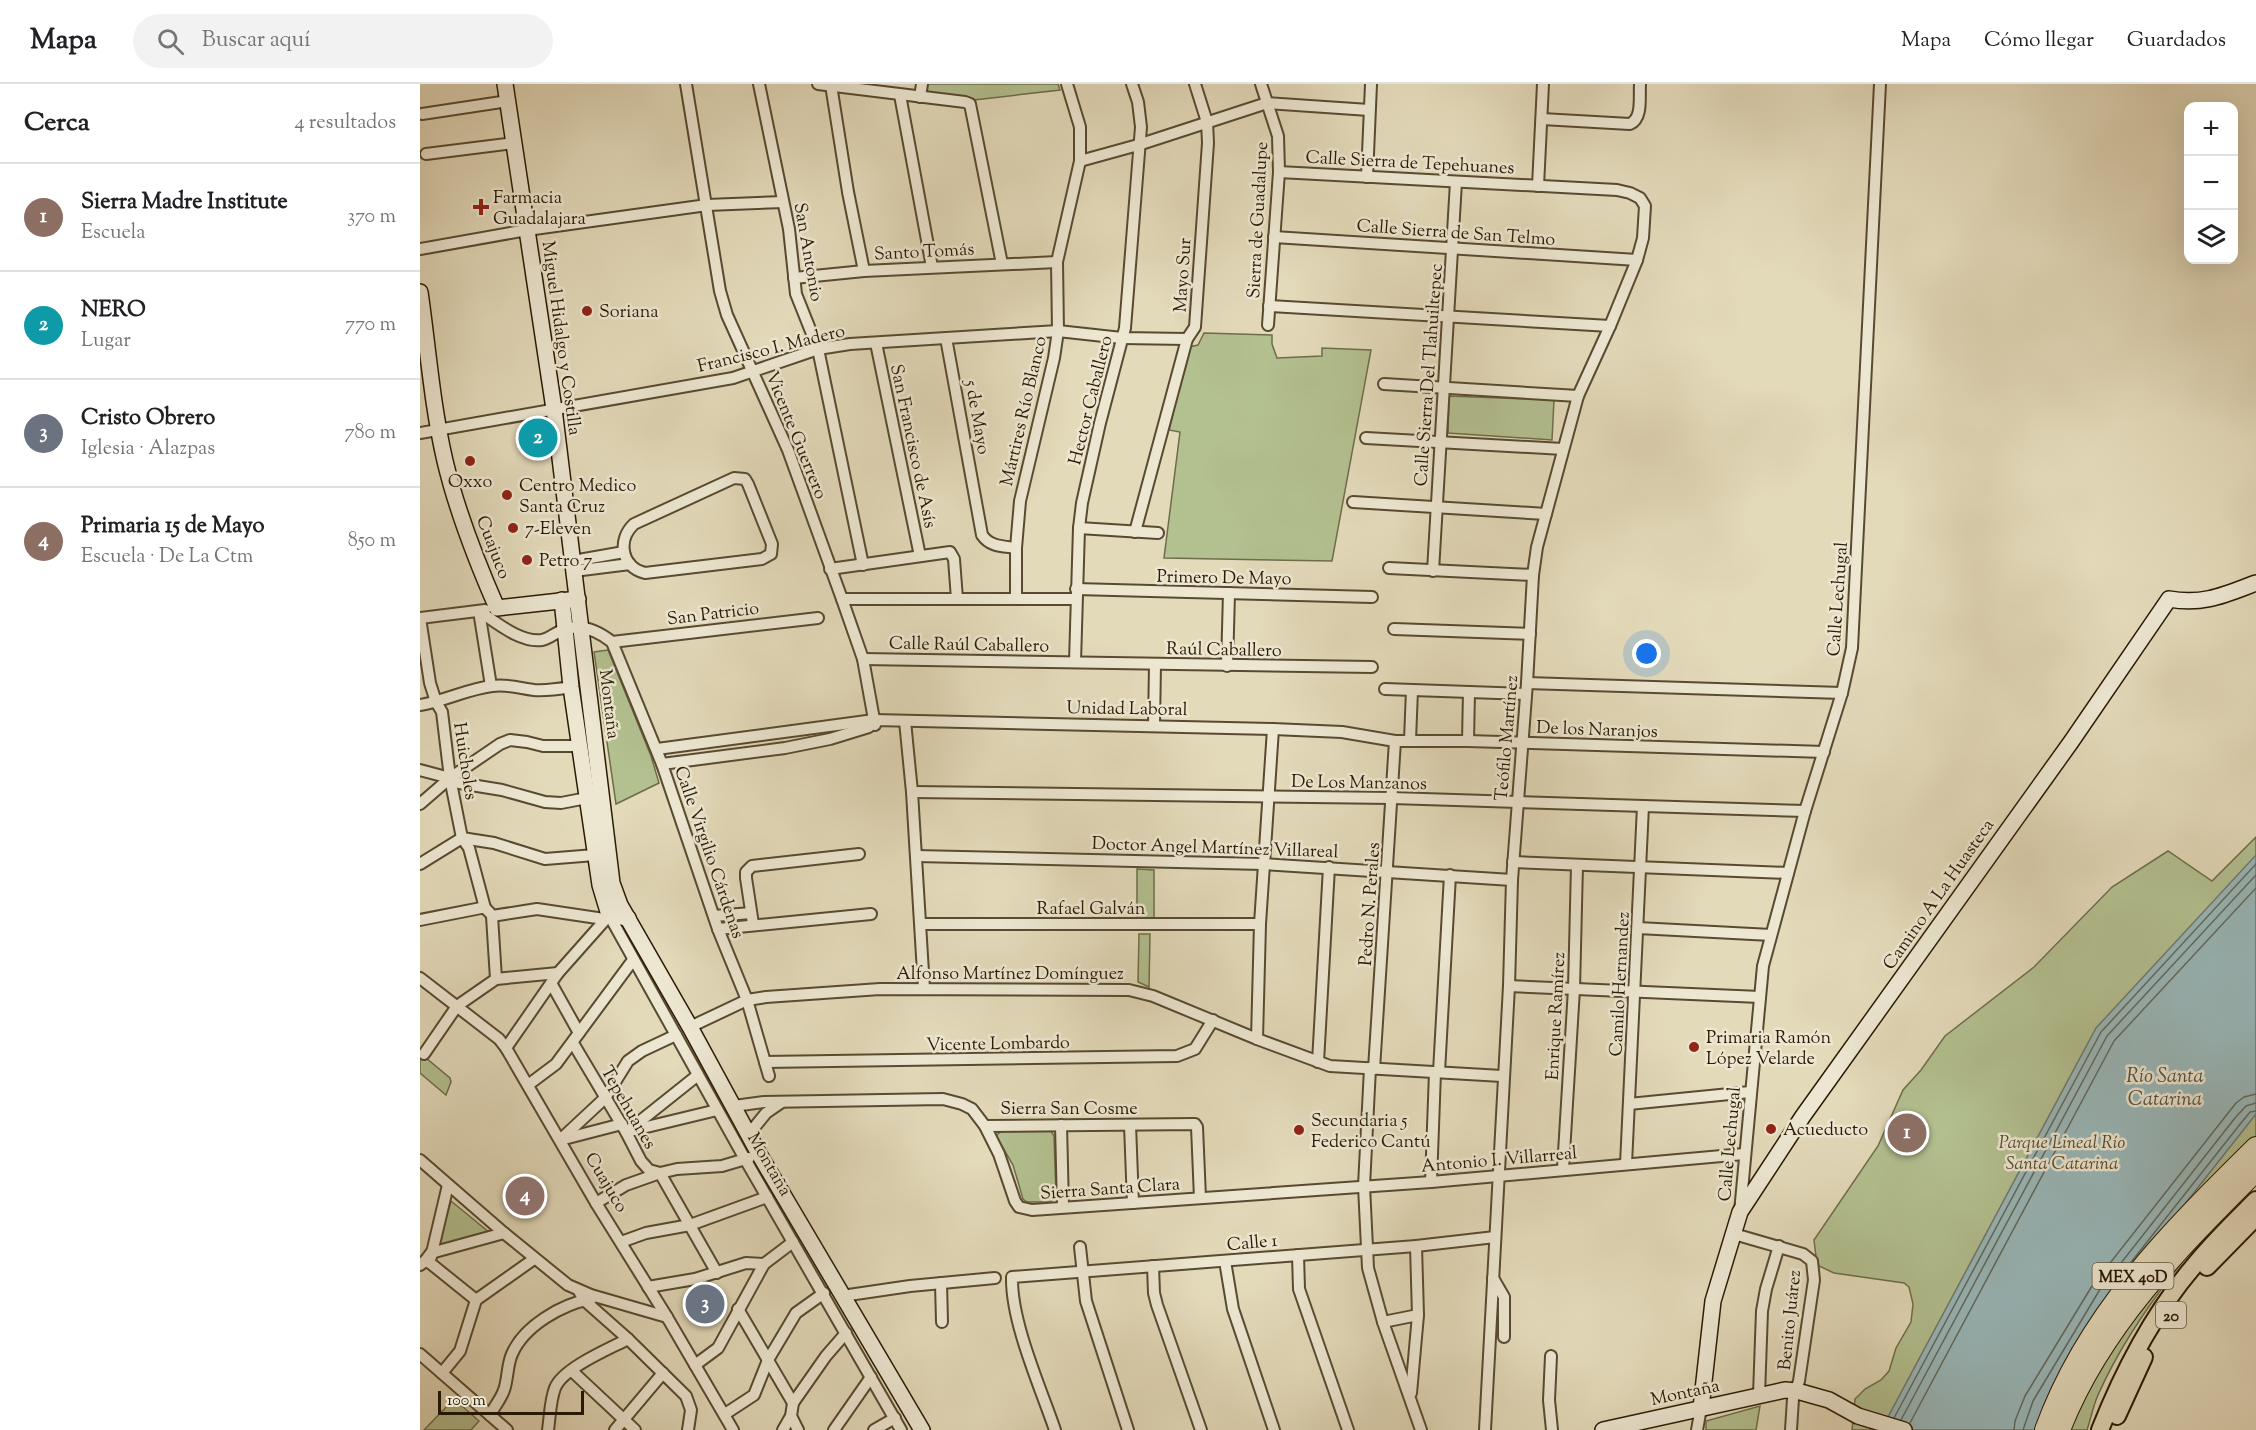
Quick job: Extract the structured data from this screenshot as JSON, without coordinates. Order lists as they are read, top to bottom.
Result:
{
  "streets": {
    "highway": ["MEX 40D"],
    "main road": [
      "Miguel Hidalgo y Costilla",
      "Cuajuco",
      "Montaña",
      "Camino A La Huasteca",
      "20"
    ],
    "street": [
      "Calle Sierra de Tepehuanes",
      "Sierra de Guadalupe",
      "Calle Sierra de San Telmo",
      "Santo Tomás",
      "San Antonio",
      "Mayo Sur",
      "Francisco I. Madero",
      "Calle Sierra Del Tlahuiltepec",
      "Hector Caballero",
      "Mártires Río Blanco",
      "5 de Mayo",
      "Vicente Guerrero",
      "San Francisco de Asís",
      "Primero De Mayo",
      "Calle Lechugal",
      "San Patricio",
      "Calle Raúl Caballero",
      "Raúl Caballero",
      "Unidad Laboral",
      "De los Naranjos",
      "Teófilo Martínez",
      "Huicholes",
      "De Los Manzanos",
      "Doctor Angel Martínez Villareal",
      "Calle Virgilio Cárdenas",
      "Pedro N. Perales",
      "Rafael Galván",
      "Alfonso Martínez Domínguez",
      "Camilo Hernandez",
      "Enrique Ramírez",
      "Vicente Lombardo",
      "Tepehuanes",
      "Sierra San Cosme",
      "Antonio I. Villarreal",
      "Sierra Santa Clara",
      "Calle 1",
      "Benito Juárez"
    ]
  },
  "crossings": [
    ["Calle Sierra de Tepehuanes", "Sierra de Guadalupe"],
    ["Calle Sierra de Tepehuanes", "Calle Sierra de San Telmo"],
    ["Calle Sierra de Tepehuanes", "Calle Sierra Del Tlahuiltepec"],
    ["Calle Sierra de Tepehuanes", "Teófilo Martínez"],
    ["Sierra de Guadalupe", "Calle Sierra de San Telmo"],
    ["Calle Sierra de San Telmo", "Calle Sierra Del Tlahuiltepec"],
    ["Calle Sierra de San Telmo", "Teófilo Martínez"],
    ["Santo Tomás", "San Antonio"],
    ["Santo Tomás", "Mártires Río Blanco"],
    ["San Antonio", "Francisco I. Madero"],
    ["Mayo Sur", "Francisco I. Madero"],
    ["Miguel Hidalgo y Costilla", "Francisco I. Madero"],
    ["Miguel Hidalgo y Costilla", "Montaña"],
    ["Francisco I. Madero", "Hector Caballero"],
    ["Francisco I. Madero", "Mártires Río Blanco"],
    ["Francisco I. Madero", "5 de Mayo"],
    ["Francisco I. Madero", "Vicente Guerrero"],
    ["Francisco I. Madero", "San Francisco de Asís"],
    ["Francisco I. Madero", "Cuajuco"],
    ["Hector Caballero", "Primero De Mayo"],
    ["Hector Caballero", "Calle Raúl Caballero"],
    ["Hector Caballero", "Raúl Caballero"],
    ["Mártires Río Blanco", "5 de Mayo"],
    ["Mártires Río Blanco", "Primero De Mayo"],
    ["Vicente Guerrero", "Primero De Mayo"],
    ["Vicente Guerrero", "Calle Raúl Caballero"],
    ["Vicente Guerrero", "Unidad Laboral"],
    ["Calle Lechugal", "De los Naranjos"],
    ["Calle Lechugal", "De Los Manzanos"],
    ["Calle Lechugal", "Camino A La Huasteca"],
    ["Calle Lechugal", "Antonio I. Villarreal"],
    ["San Patricio", "Calle Virgilio Cárdenas"],
    ["Calle Raúl Caballero", "Raúl Caballero"],
    ["Montaña", "Alfonso Martínez Domínguez"],
    ["Montaña", "Sierra San Cosme"],
    ["Montaña", "Benito Juárez"],
    ["Unidad Laboral", "De los Naranjos"],
    ["Unidad Laboral", "Calle Virgilio Cárdenas"],
    ["De los Naranjos", "Teófilo Martínez"],
    ["De los Naranjos", "Pedro N. Perales"],
    ["Teófilo Martínez", "De Los Manzanos"],
    ["Teófilo Martínez", "Doctor Angel Martínez Villareal"],
    ["Teófilo Martínez", "Alfonso Martínez Domínguez"],
    ["Teófilo Martínez", "Antonio I. Villarreal"],
    ["Teófilo Martínez", "Calle 1"],
    ["De Los Manzanos", "Pedro N. Perales"],
    ["De Los Manzanos", "Camilo Hernandez"],
    ["Doctor Angel Martínez Villareal", "Pedro N. Perales"],
    ["Calle Virgilio Cárdenas", "Alfonso Martínez Domínguez"],
    ["Calle Virgilio Cárdenas", "Vicente Lombardo"],
    ["Pedro N. Perales", "Alfonso Martínez Domínguez"],
    ["Pedro N. Perales", "Antonio I. Villarreal"],
    ["Pedro N. Perales", "Calle 1"],
    ["Alfonso Martínez Domínguez", "Vicente Lombardo"],
    ["Camilo Hernandez", "Antonio I. Villarreal"],
    ["Enrique Ramírez", "Antonio I. Villarreal"],
    ["Sierra San Cosme", "Sierra Santa Clara"],
    ["Antonio I. Villarreal", "Sierra Santa Clara"]
  ],
  "water": ["Río Santa Catarina"],
  "parks": ["Parque Lineal Río Santa Catarina"],
  "places": {
    "health": ["Farmacia Guadalajara"],
    "other": [
      "Soriana",
      "Oxxo",
      "Centro Medico Santa Cruz",
      "7-Eleven",
      "Petro 7",
      "Primaria Ramón López Velarde",
      "Acueducto",
      "Secundaria 5 Federico Cantú"
    ]
  },
  "scale_bar": "100 m",
  "page": {
    "header": "Mapa",
    "search": "Buscar aquí",
    "nav": ["Mapa", "Cómo llegar", "Guardados"],
    "heading": ["Cerca", "4 resultados"],
    "map_buttons": ["+", "−"],
    "list": [
      {
        "mark": "1",
        "name": "Sierra Madre Institute",
        "note": "Escuela",
        "value": "370 m"
      },
      {
        "mark": "2",
        "name": "NERO",
        "note": "Lugar",
        "value": "770 m"
      },
      {
        "mark": "3",
        "name": "Cristo Obrero",
        "note": "Iglesia · Alazpas",
        "value": "780 m"
      },
      {
        "mark": "4",
        "name": "Primaria 15 de Mayo",
        "note": "Escuela · De La Ctm",
        "value": "850 m"
      }
    ],
    "pins": [
      "2",
      "1",
      "4",
      "3"
    ],
    "scale": "100 m"
  }
}
